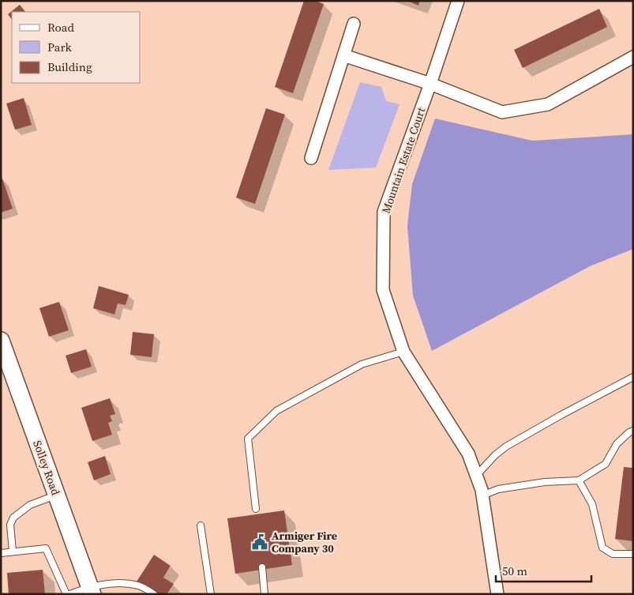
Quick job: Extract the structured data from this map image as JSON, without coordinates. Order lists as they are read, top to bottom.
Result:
{
  "streets": {
    "main road": ["Solley Road"],
    "street": ["Mountain Estate Court"]
  },
  "places": {
    "public building": ["Armiger Fire Company 30"]
  },
  "legend": ["Road", "Park", "Building"],
  "scale_bar": "50 m"
}
